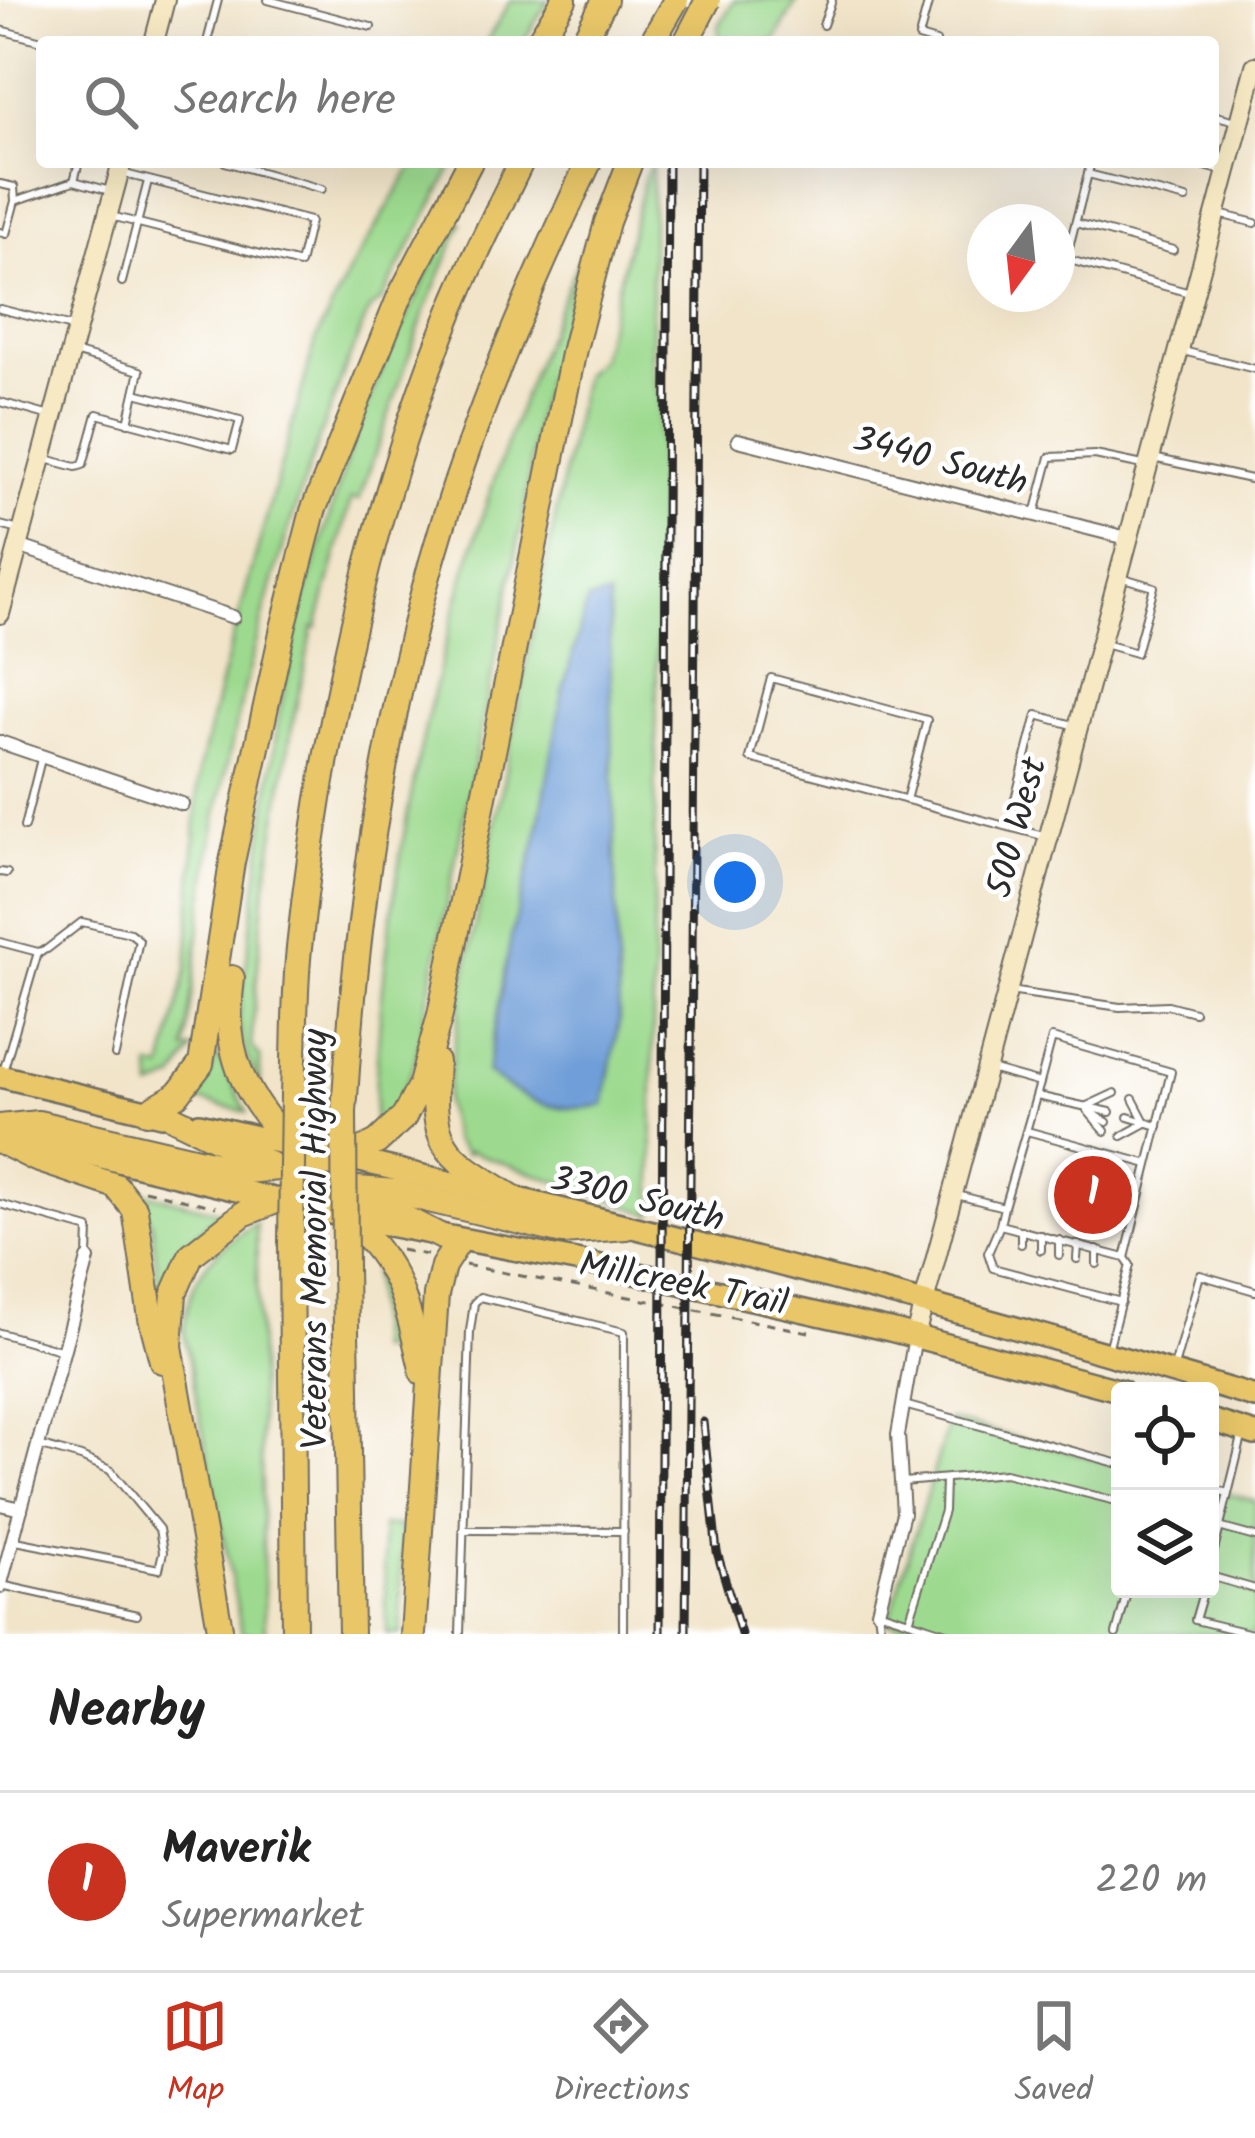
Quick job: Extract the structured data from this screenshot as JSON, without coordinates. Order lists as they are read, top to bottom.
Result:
{
  "streets": {
    "highway": ["Veterans Memorial Highway"],
    "main road": ["500 West", "3300 South"],
    "street": ["3440 South"],
    "path": ["Millcreek Trail"]
  },
  "crossings": [
    ["3440 South", "500 West"],
    ["500 West", "3300 South"]
  ],
  "north": "bottom",
  "page": {
    "search": "Search here",
    "pins": "1",
    "heading": "Nearby",
    "list": [
      {
        "mark": "1",
        "name": "Maverik",
        "note": "Supermarket",
        "value": "220 m"
      }
    ],
    "nav": ["Map", "Directions", "Saved"]
  }
}
